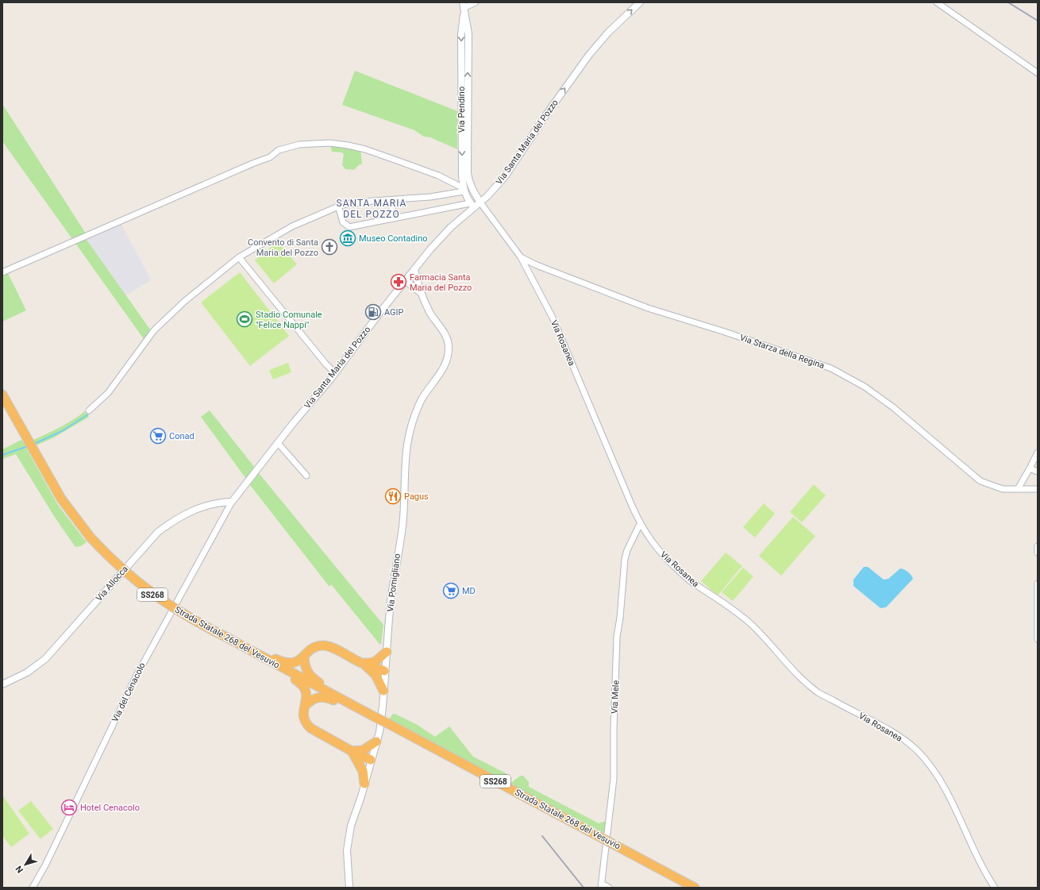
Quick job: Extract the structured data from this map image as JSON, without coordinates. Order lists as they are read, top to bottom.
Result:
{
  "streets": {
    "highway": ["SS268", "Strada Statale 268 del Vesuvio"],
    "street": [
      "Via Pendino",
      "Via Santa Maria del Pozzo",
      "Via Rosanea",
      "Via Starza della Regina",
      "Via Pomigliano",
      "Via Allocca",
      "Via del Cenacolo",
      "Via Mele"
    ]
  },
  "crossings": [
    ["Via Pendino", "Via Santa Maria del Pozzo"],
    ["Via Pendino", "Via Rosanea"],
    ["Via Santa Maria del Pozzo", "Via Rosanea"],
    ["Via Santa Maria del Pozzo", "Via Pomigliano"],
    ["Via Santa Maria del Pozzo", "Via Allocca"],
    ["Via Santa Maria del Pozzo", "Via del Cenacolo"],
    ["Via Rosanea", "Via Starza della Regina"],
    ["Via Rosanea", "Via Mele"],
    ["Via Allocca", "Via del Cenacolo"],
    ["SS268", "Strada Statale 268 del Vesuvio"]
  ],
  "one_way": ["Via Santa Maria del Pozzo"],
  "districts": ["SANTA MARIA DEL POZZO"],
  "places": {
    "museum": ["Museo Contadino"],
    "church": ["Convento di Santa Maria del Pozzo"],
    "pharmacy": ["Farmacia Santa Maria del Pozzo"],
    "fuel station": ["AGIP"],
    "sports": ["Stadio Comunale \"Felice Nappi\""],
    "supermarket": ["Conad", "MD"],
    "restaurant": ["Pagus"],
    "hotel": ["Hotel Cenacolo"]
  },
  "north": "bottom left"
}
